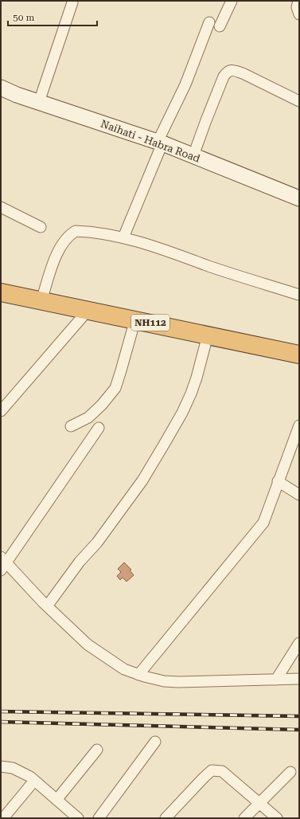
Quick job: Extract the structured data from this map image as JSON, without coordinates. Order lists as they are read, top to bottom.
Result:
{
  "streets": {
    "highway": ["NH112"],
    "main road": ["Naihati - Habra Road"]
  },
  "scale_bar": "50 m"
}
